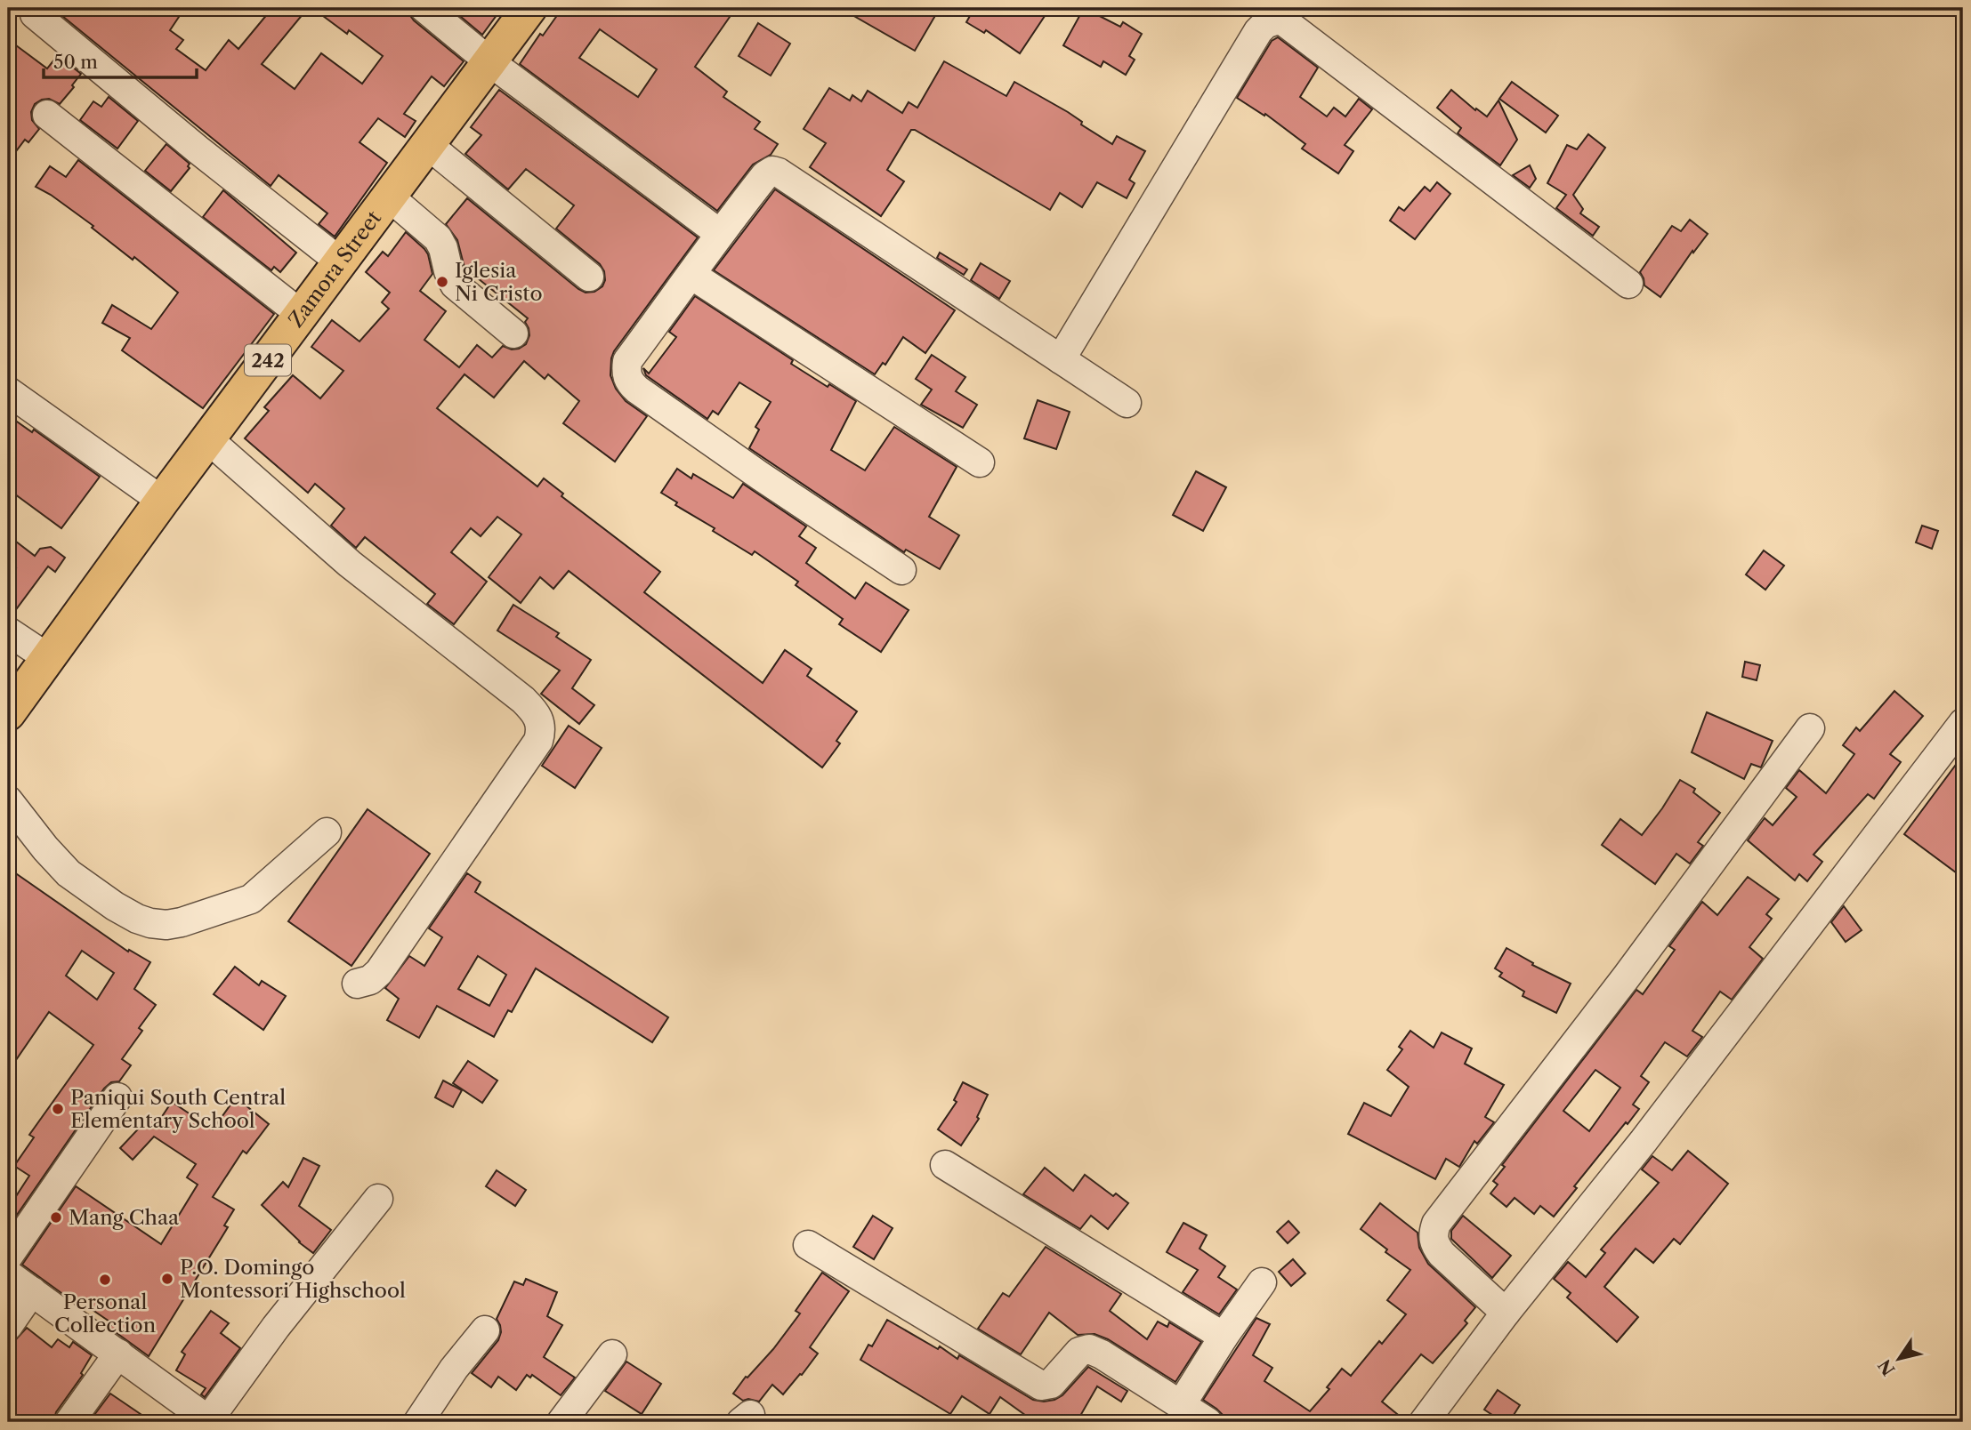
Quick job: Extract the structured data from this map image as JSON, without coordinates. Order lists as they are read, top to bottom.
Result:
{
  "streets": {
    "main road": ["Zamora Street", "242"]
  },
  "places": [
    "Iglesia Ni Cristo",
    "Paniqui South Central Elementary School",
    "Mang Chaa",
    "P.O. Domingo Montessori Highschool",
    "Personal Collection"
  ],
  "scale_bar": "50 m",
  "north": "bottom left"
}
